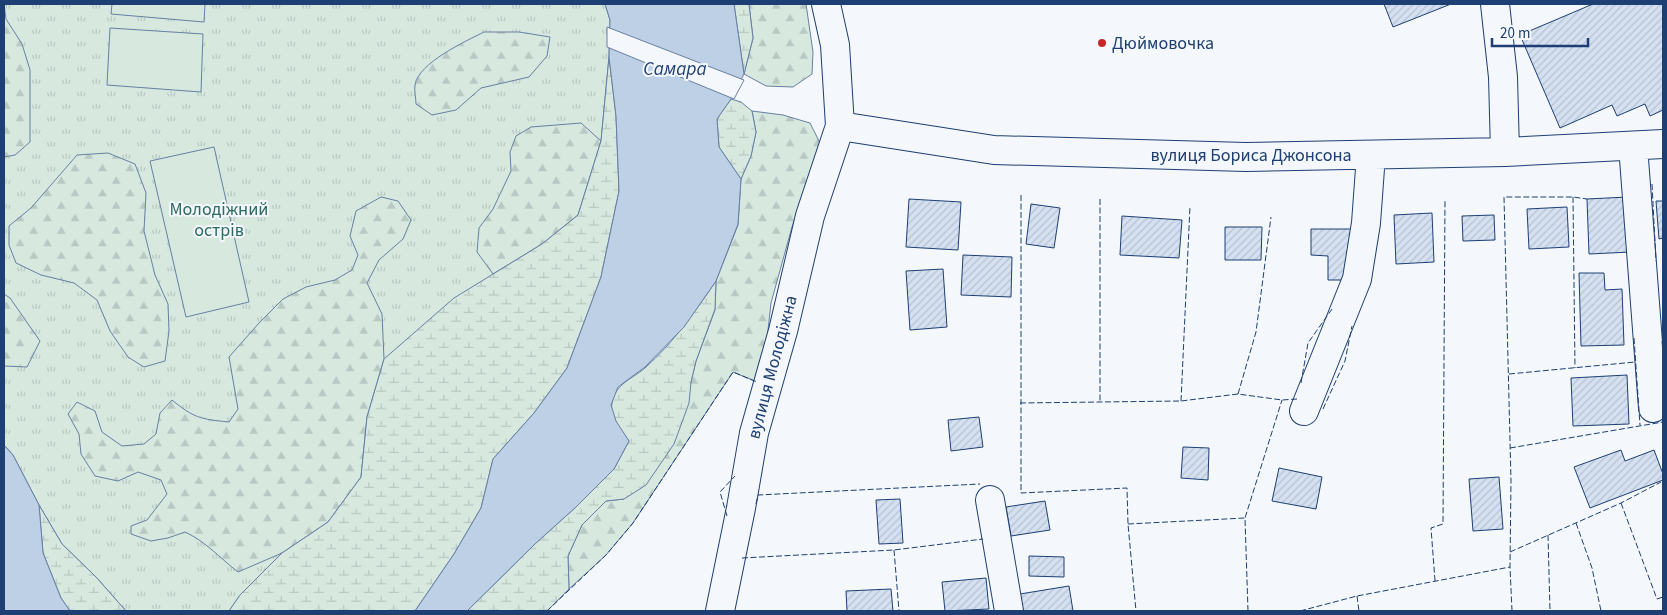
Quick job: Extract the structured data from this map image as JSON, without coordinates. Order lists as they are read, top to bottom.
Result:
{
  "streets": {
    "street": ["вулиця Бориса Джонсона", "вулиця Молодіжна"]
  },
  "crossings": [
    ["вулиця Бориса Джонсона", "вулиця Молодіжна"]
  ],
  "water": ["Самара"],
  "parks": ["Молодіжний острів"],
  "places": ["Дюймовочка"],
  "scale_bar": "20 m"
}
